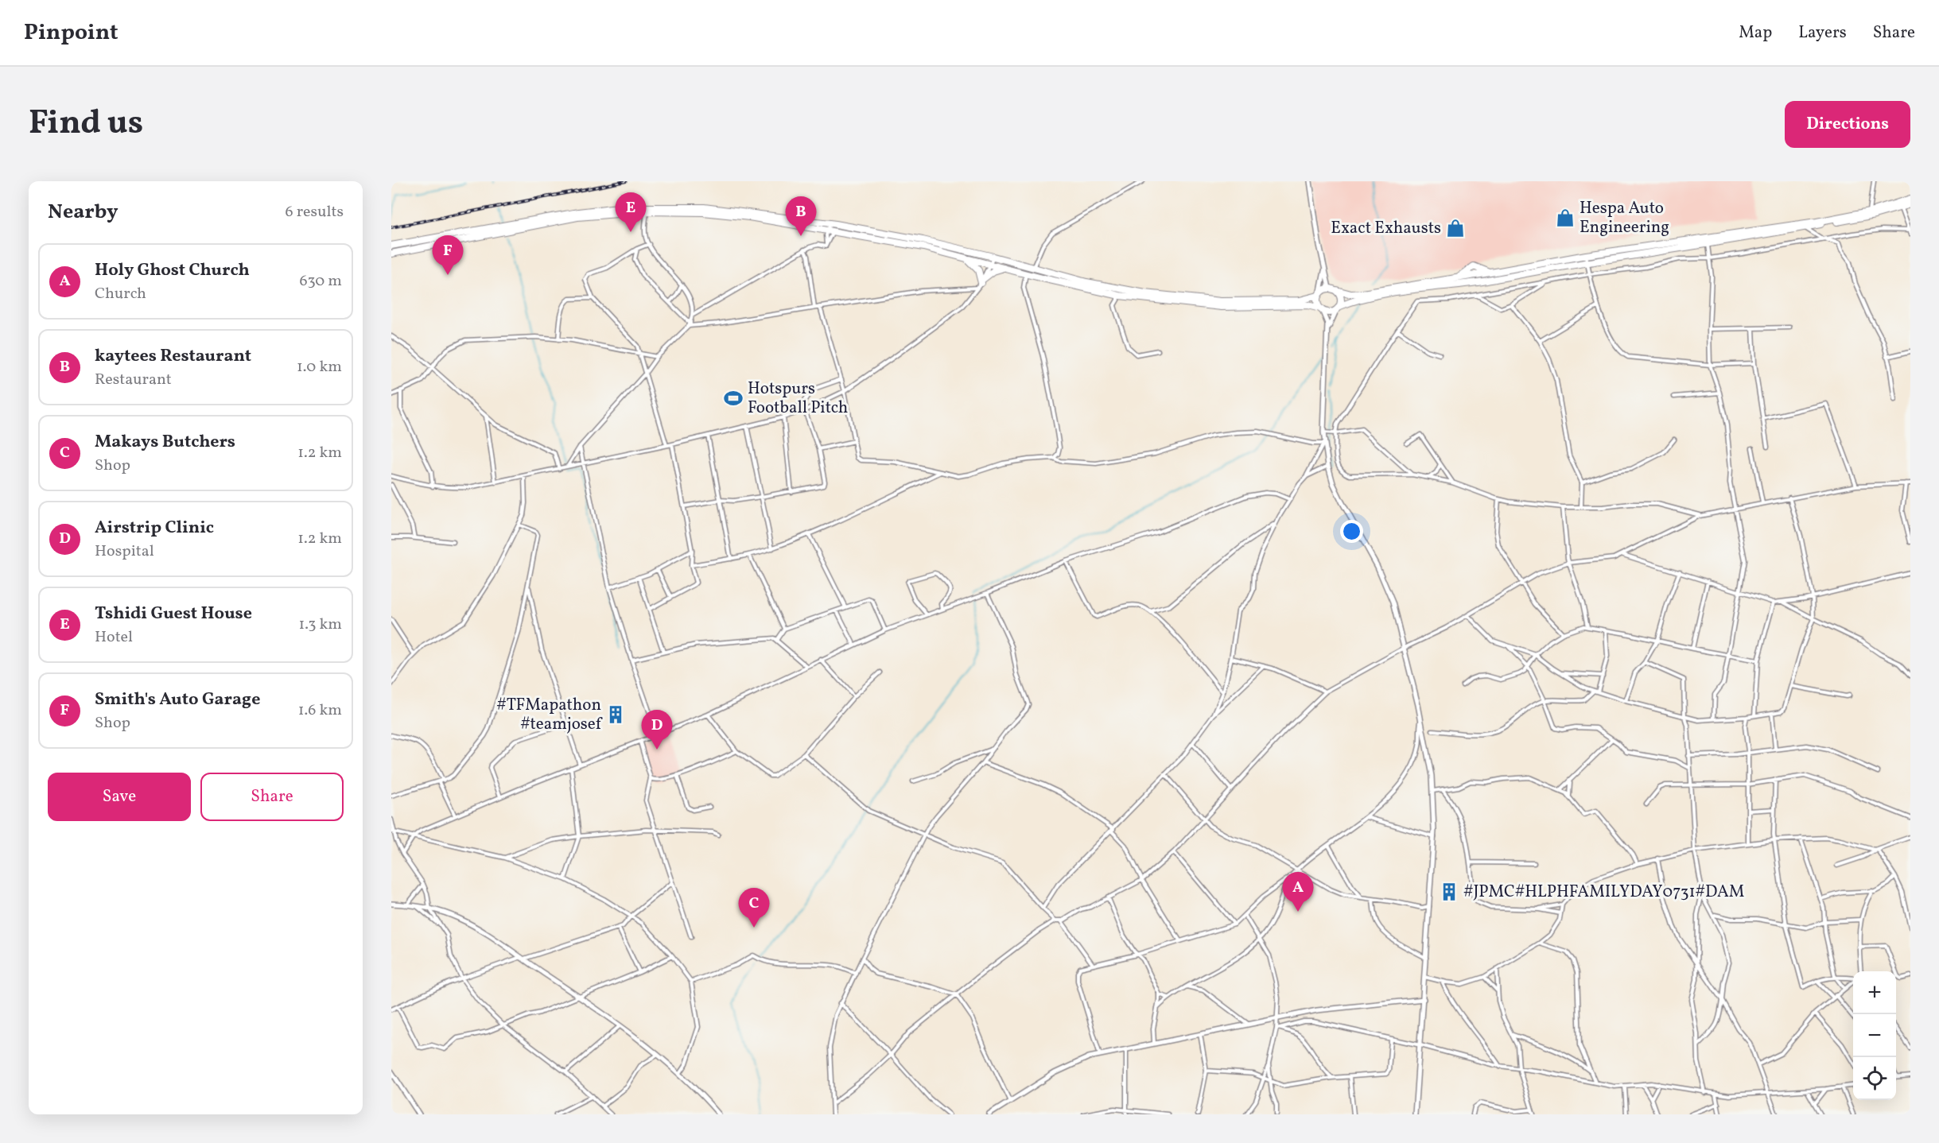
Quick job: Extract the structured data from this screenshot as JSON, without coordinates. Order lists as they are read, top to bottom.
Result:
{
  "places": {
    "shop": ["Hespa Auto Engineering", "Exact Exhausts"],
    "sports": ["Hotspurs Football Pitch"],
    "building": ["#TFMapathon #teamjosef", "#JPMC#HLPHFAMILYDAY0731#DAM"]
  },
  "page": {
    "header": "Pinpoint",
    "nav": ["Map", "Layers", "Share"],
    "title": "Find us",
    "buttons": [
      "Directions",
      ["Save", "Share"]
    ],
    "heading": ["Nearby", "6 results"],
    "pins": [
      "E",
      "B",
      "F",
      "D",
      "A",
      "C"
    ],
    "list": [
      {
        "mark": "A",
        "name": "Holy Ghost Church",
        "note": "Church",
        "value": "630 m"
      },
      {
        "mark": "B",
        "name": "kaytees Restaurant",
        "note": "Restaurant",
        "value": "1.0 km"
      },
      {
        "mark": "C",
        "name": "Makays Butchers",
        "note": "Shop",
        "value": "1.2 km"
      },
      {
        "mark": "D",
        "name": "Airstrip Clinic",
        "note": "Hospital",
        "value": "1.2 km"
      },
      {
        "mark": "E",
        "name": "Tshidi Guest House",
        "note": "Hotel",
        "value": "1.3 km"
      },
      {
        "mark": "F",
        "name": "Smith's Auto Garage",
        "note": "Shop",
        "value": "1.6 km"
      }
    ],
    "map_buttons": ["+", "−"]
  }
}
